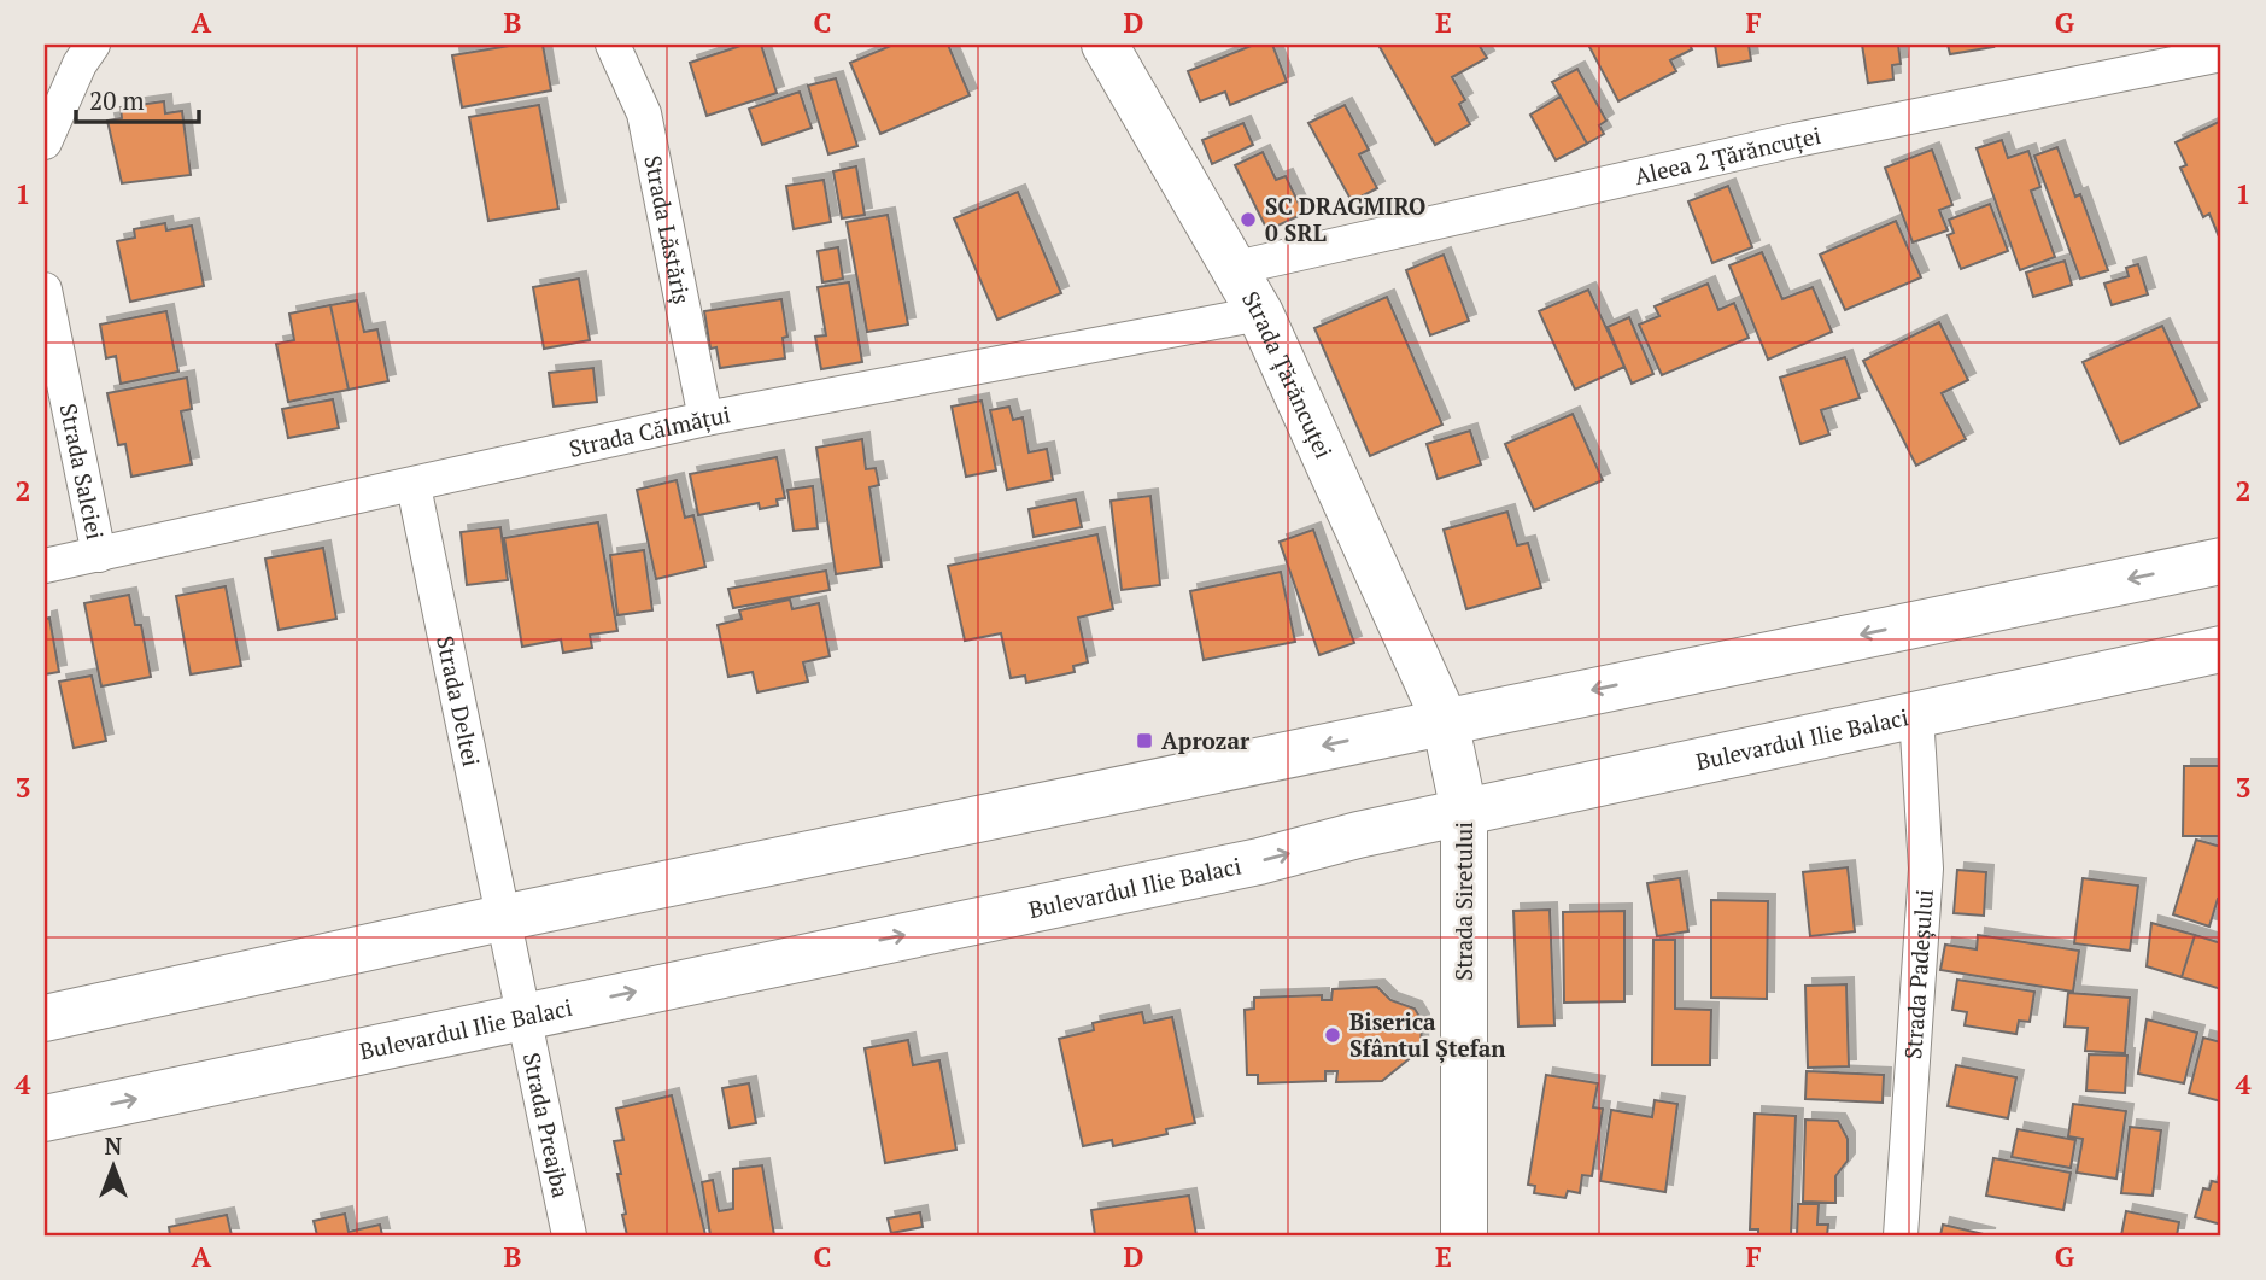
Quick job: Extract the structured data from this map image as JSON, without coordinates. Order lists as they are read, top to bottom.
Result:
{
  "streets": {
    "main road": ["Strada Țărăncuței", "Bulevardul Ilie Balaci", "Strada Siretului"],
    "street": [
      "Aleea 2 Țărăncuței",
      "Strada Lăstăriș",
      "Strada Călmățui",
      "Strada Salciei",
      "Strada Deltei",
      "Strada Padeșului",
      "Strada Preajba"
    ]
  },
  "crossings": [
    ["Aleea 2 Țărăncuței", "Strada Țărăncuței"],
    ["Strada Lăstăriș", "Strada Călmățui"],
    ["Strada Țărăncuței", "Strada Călmățui"],
    ["Strada Țărăncuței", "Strada Siretului"],
    ["Strada Călmățui", "Strada Salciei"],
    ["Strada Călmățui", "Strada Deltei"],
    ["Strada Deltei", "Bulevardul Ilie Balaci"],
    ["Strada Deltei", "Strada Preajba"],
    ["Bulevardul Ilie Balaci", "Strada Siretului"],
    ["Bulevardul Ilie Balaci", "Strada Padeșului"],
    ["Bulevardul Ilie Balaci", "Strada Preajba"]
  ],
  "places": {
    "other": ["SC DRAGMIRO 0 SRL", "Biserica Sfântul Ștefan"],
    "transit": ["Aprozar"]
  },
  "scale_bar": "20 m",
  "north": "top",
  "grid": {
    "columns": [
      "A",
      "B",
      "C",
      "D",
      "E",
      "F",
      "G"
    ],
    "rows": [
      "1",
      "2",
      "3",
      "4"
    ]
  }
}
